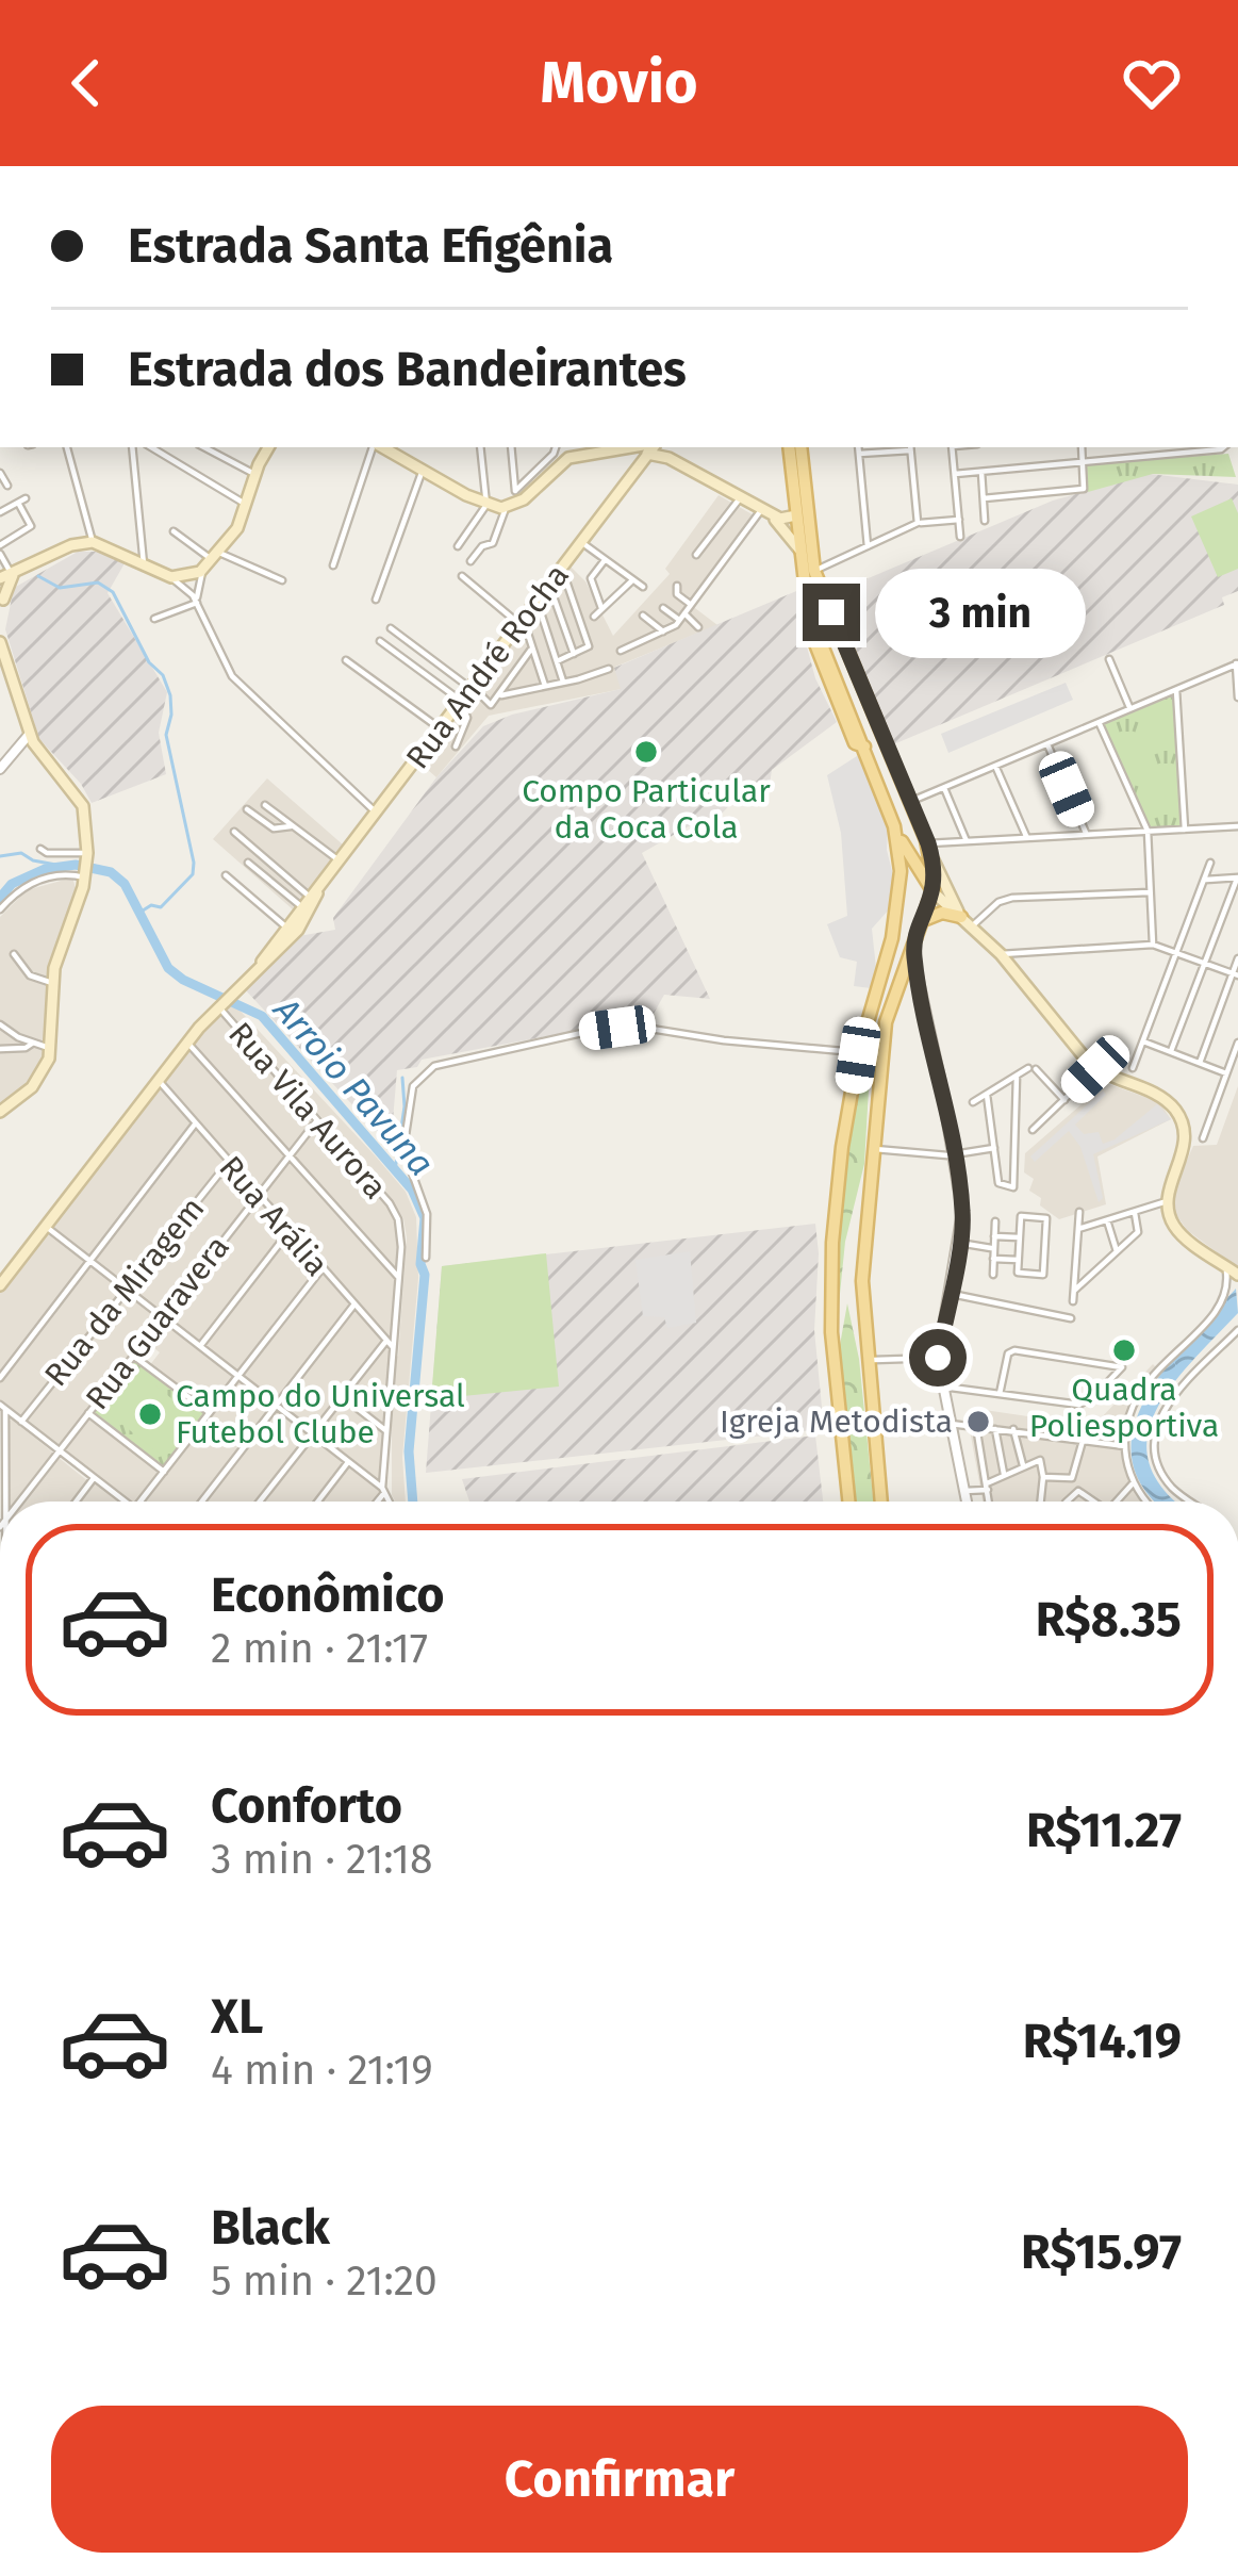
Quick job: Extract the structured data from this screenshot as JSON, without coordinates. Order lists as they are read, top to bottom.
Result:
{
  "streets": {
    "main road": ["Rua André Rocha"],
    "street": [
      "Rua Vila Aurora",
      "Rua Arália",
      "Rua da Miragem",
      "Rua Guaravera"
    ]
  },
  "crossings": [
    ["Rua André Rocha", "Rua Vila Aurora"],
    ["Rua André Rocha", "Rua Arália"],
    ["Rua Vila Aurora", "Rua Arália"],
    ["Rua Vila Aurora", "Rua Guaravera"],
    ["Rua Arália", "Rua da Miragem"],
    ["Rua Arália", "Rua Guaravera"]
  ],
  "water": ["Arroio Pavuna"],
  "places": [
    "Compo Particular da Coca Cola",
    "Quadra Poliesportiva",
    "Campo do Universal Futebol Clube",
    "Igreja Metodista"
  ],
  "page": {
    "header": "Movio",
    "banner": ["Estrada Santa Efigênia", "Estrada dos Bandeirantes"],
    "bubble": "3 min",
    "list": [
      {
        "name": "Econômico",
        "note": "2 min · 21:17",
        "value": "R$8.35"
      },
      {
        "name": "Conforto",
        "note": "3 min · 21:18",
        "value": "R$11.27"
      },
      {
        "name": "XL",
        "note": "4 min · 21:19",
        "value": "R$14.19"
      },
      {
        "name": "Black",
        "note": "5 min · 21:20",
        "value": "R$15.97"
      }
    ],
    "buttons": "Confirmar"
  }
}
